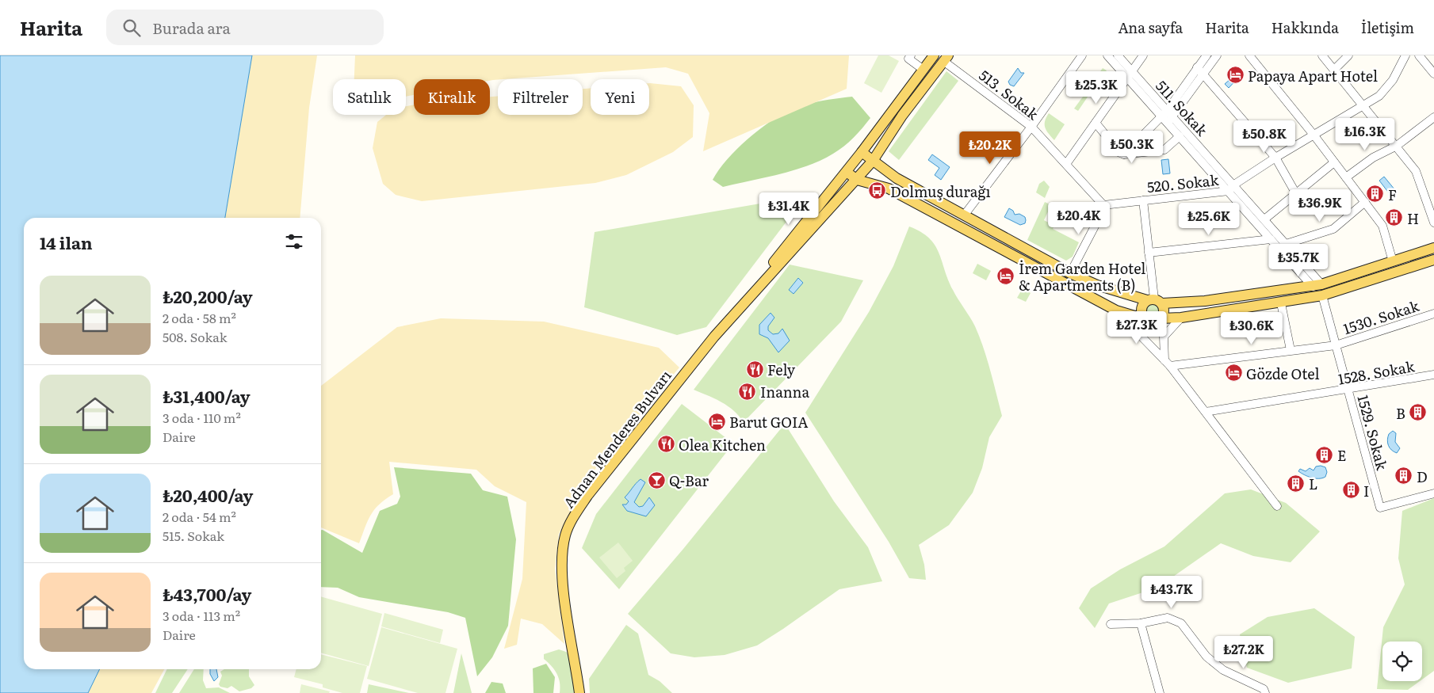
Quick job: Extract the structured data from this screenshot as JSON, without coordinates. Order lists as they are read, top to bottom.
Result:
{
  "streets": {
    "main road": ["Adnan Menderes Bulvarı"],
    "street": [
      "513. Sokak",
      "511. Sokak",
      "520. Sokak",
      "1530. Sokak",
      "1528. Sokak",
      "1529. Sokak"
    ]
  },
  "crossings": [
    ["513. Sokak", "520. Sokak"],
    ["511. Sokak", "520. Sokak"],
    ["1530. Sokak", "1529. Sokak"],
    ["1528. Sokak", "1529. Sokak"]
  ],
  "places": {
    "hotel": [
      "Papaya Apart Hotel",
      "İrem Garden Hotel & Apartments (B)",
      "Gözde Otel",
      "Barut GOIA"
    ],
    "bus stop": ["Dolmuş durağı"],
    "building": [
      "F",
      "H",
      "B",
      "E",
      "D",
      "L",
      "I"
    ],
    "restaurant": ["Fely", "Inanna", "Olea Kitchen"],
    "bar": ["Q-Bar"]
  },
  "page": {
    "header": "Harita",
    "search": "Burada ara",
    "nav": [
      "Ana sayfa",
      "Harita",
      "Hakkında",
      "İletişim"
    ],
    "price": [
      "₺25.3K",
      "₺16.3K",
      "₺50.8K",
      "₺50.3K",
      "₺20.2K",
      "₺36.9K",
      "₺31.4K",
      "₺20.4K",
      "₺25.6K",
      "₺35.7K",
      "₺27.3K",
      "₺30.6K",
      "₺43.7K",
      "₺27.2K"
    ],
    "chip": [
      "Satılık",
      "Kiralık",
      "Filtreler",
      "Yeni"
    ],
    "heading": "14 ilan",
    "list": [
      {
        "name": "₺20,200/ay",
        "note": "2 oda · 58 m² · 508. Sokak"
      },
      {
        "name": "₺31,400/ay",
        "note": "3 oda · 110 m² · Daire"
      },
      {
        "name": "₺20,400/ay",
        "note": "2 oda · 54 m² · 515. Sokak"
      },
      {
        "name": "₺43,700/ay",
        "note": "3 oda · 113 m² · Daire"
      }
    ]
  }
}
